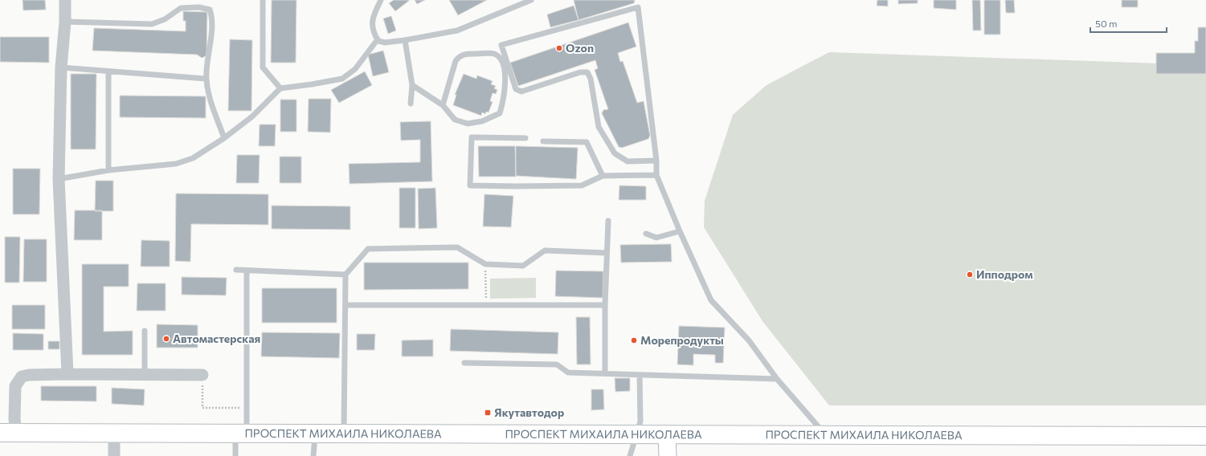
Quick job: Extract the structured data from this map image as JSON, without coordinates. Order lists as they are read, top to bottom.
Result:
{
  "streets": {
    "main road": ["ПРОСПЕКТ МИХАИЛА НИКОЛАЕВА"]
  },
  "places": {
    "other": [
      "Ozon",
      "Ипподром",
      "Автомастерская",
      "Морепродукты"
    ],
    "transit": ["Якутавтодор"]
  },
  "scale_bar": "50 m"
}
